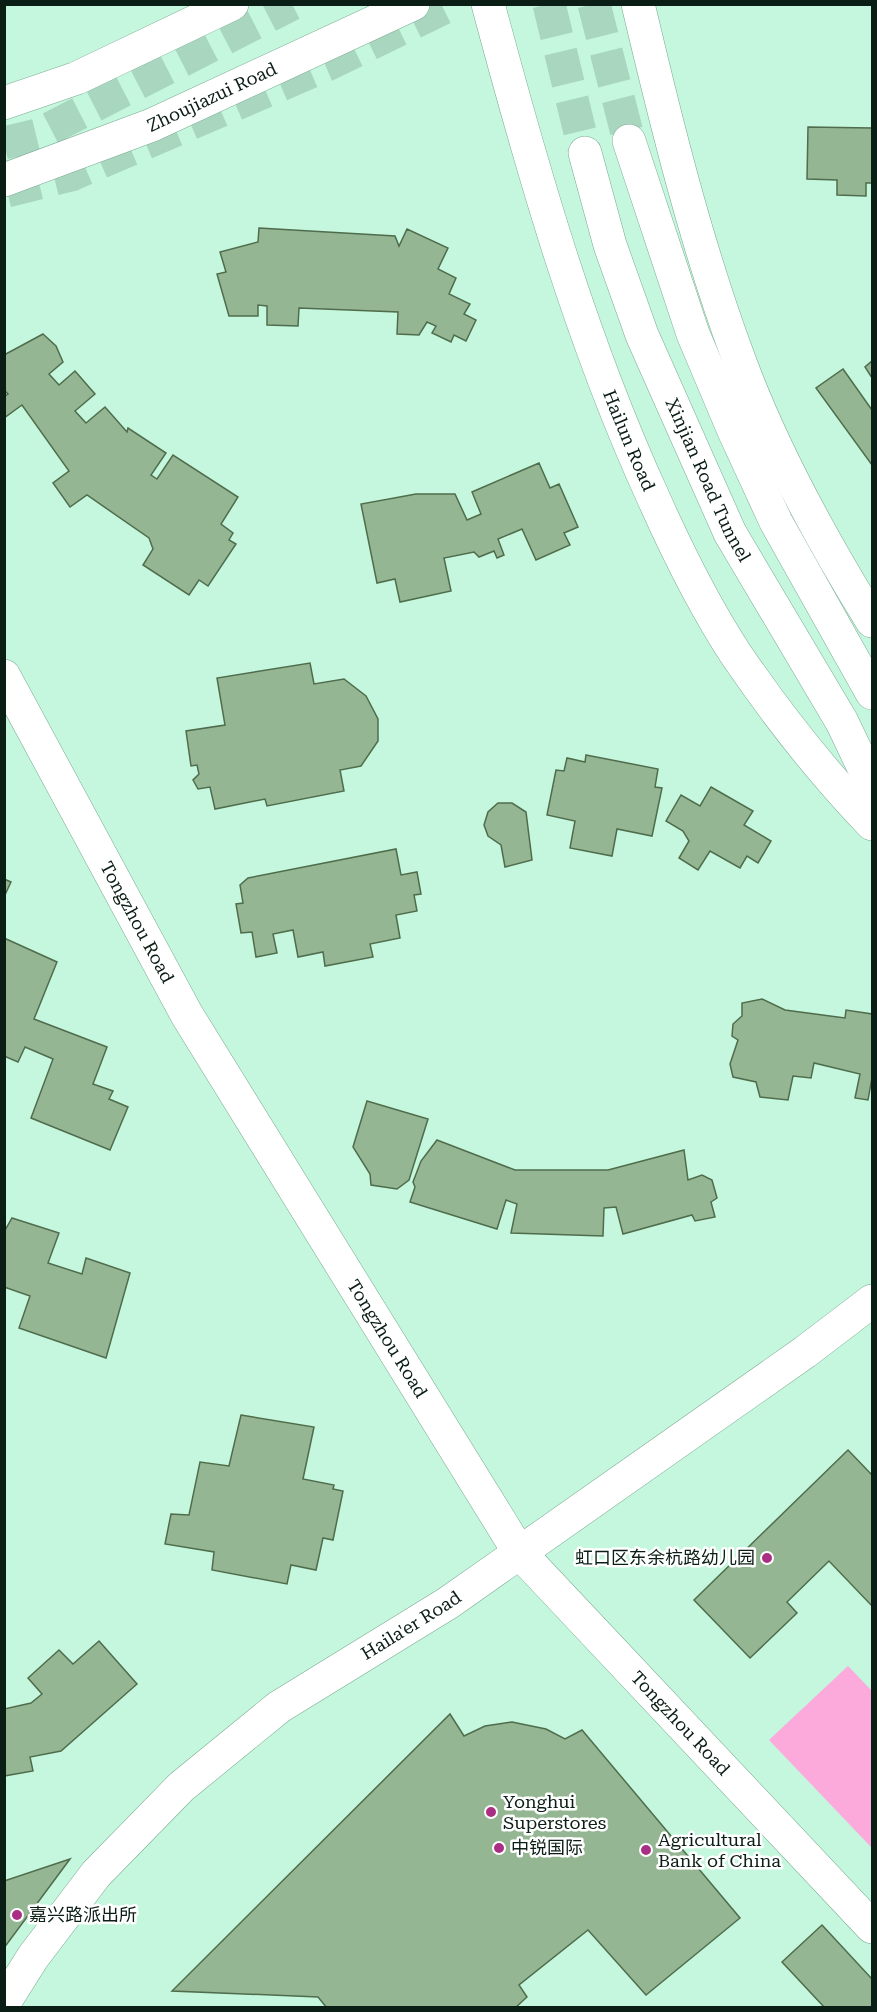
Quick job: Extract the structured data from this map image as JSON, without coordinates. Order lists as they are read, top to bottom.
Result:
{
  "streets": {
    "main road": [
      "Zhoujiazui Road",
      "Hailun Road",
      "Xinjian Road Tunnel",
      "Tongzhou Road",
      "Haila'er Road"
    ]
  },
  "crossings": [
    ["Tongzhou Road", "Haila'er Road"]
  ],
  "places": [
    "虹口区东余杭路幼儿园",
    "Yonghui Superstores",
    "中锐国际",
    "Agricultural Bank of China",
    "嘉兴路派出所"
  ]
}
